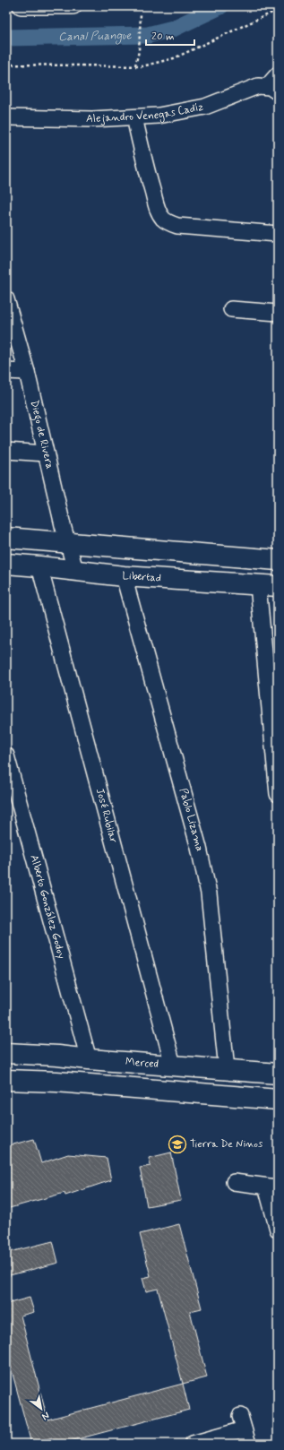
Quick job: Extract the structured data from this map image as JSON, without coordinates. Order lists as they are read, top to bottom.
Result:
{
  "streets": {
    "street": [
      "Alejandro Venegas Cadíz",
      "Diego de Rivera",
      "Libertad",
      "José Rubilar",
      "Pablo Lizama",
      "Alberto González Godoy",
      "Merced"
    ]
  },
  "crossings": [
    ["Diego de Rivera", "Libertad"],
    ["Libertad", "José Rubilar"],
    ["Libertad", "Pablo Lizama"],
    ["José Rubilar", "Merced"],
    ["Pablo Lizama", "Merced"],
    ["Alberto González Godoy", "Merced"]
  ],
  "water": ["Canal Puangue"],
  "places": {
    "school or university": ["Tierra De Ninos"]
  },
  "scale_bar": "20 m",
  "north": "bottom right"
}
